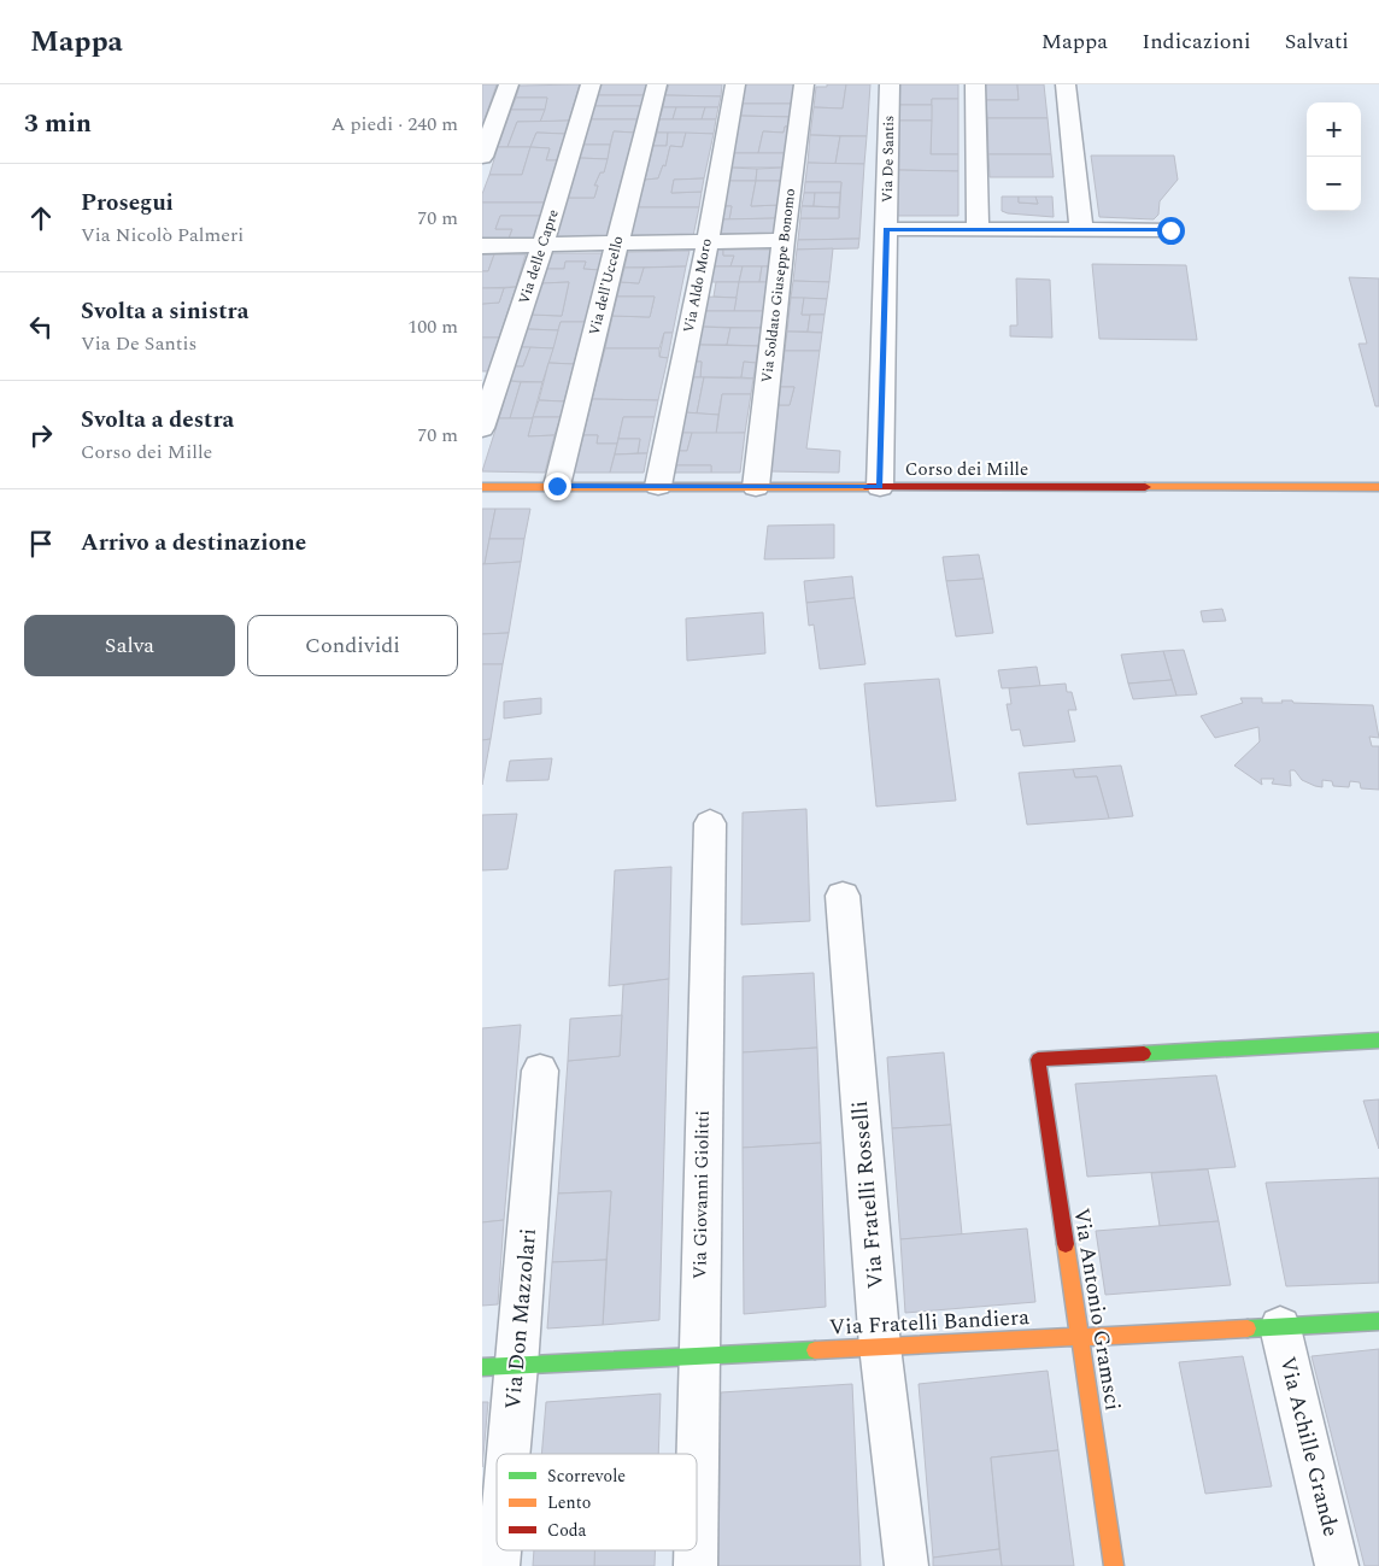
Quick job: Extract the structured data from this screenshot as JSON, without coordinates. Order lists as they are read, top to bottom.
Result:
{
  "streets": {
    "street": [
      "Via De Santis",
      "Via delle Capre",
      "Via dell'Uccello",
      "Via Aldo Moro",
      "Via Soldato Giuseppe Bonomo",
      "Corso dei Mille",
      "Via Giovanni Giolitti",
      "Via Fratelli Rosselli",
      "Via Antonio Gramsci",
      "Via Don Mazzolari",
      "Via Fratelli Bandiera",
      "Via Achille Grande"
    ]
  },
  "crossings": [
    ["Via De Santis", "Corso dei Mille"],
    ["Via dell'Uccello", "Corso dei Mille"],
    ["Via Aldo Moro", "Corso dei Mille"],
    ["Via Soldato Giuseppe Bonomo", "Corso dei Mille"],
    ["Via Giovanni Giolitti", "Via Fratelli Bandiera"],
    ["Via Fratelli Rosselli", "Via Fratelli Bandiera"],
    ["Via Antonio Gramsci", "Via Fratelli Bandiera"],
    ["Via Don Mazzolari", "Via Fratelli Bandiera"],
    ["Via Fratelli Bandiera", "Via Achille Grande"]
  ],
  "legend": ["Scorrevole", "Lento", "Coda"],
  "page": {
    "header": "Mappa",
    "nav": ["Mappa", "Indicazioni", "Salvati"],
    "heading": ["3 min", "A piedi · 240 m"],
    "map_buttons": ["+", "−"],
    "list": [
      ["Prosegui", "Via Nicolò Palmeri", "70 m"],
      ["Svolta a sinistra", "Via De Santis", "100 m"],
      ["Svolta a destra", "Corso dei Mille", "70 m"],
      "Arrivo a destinazione"
    ],
    "buttons": ["Salva", "Condividi"]
  }
}
